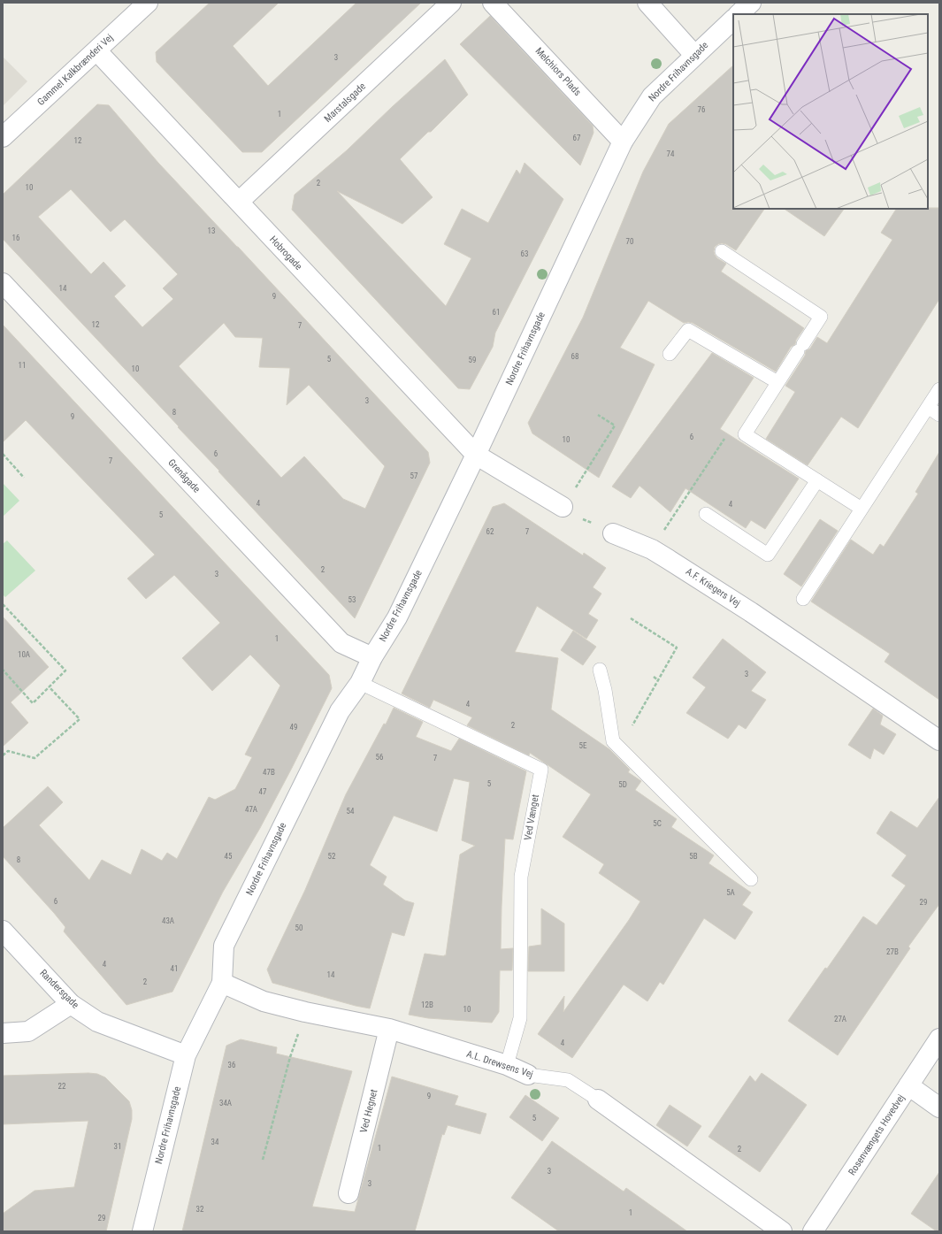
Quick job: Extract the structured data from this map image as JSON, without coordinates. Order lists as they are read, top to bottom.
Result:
{
  "streets": {
    "street": [
      "Gammel Kalkbrænderi Vej",
      "Melchiors Plads",
      "Nordre Frihavnsgade",
      "Marstalsgade",
      "Hobrogade",
      "Grenågade",
      "A.F. Kriegers Vej",
      "Randersgade",
      "A.L. Drewsens Vej",
      "Ved Hegnet",
      "Rosenvængets Hovedvej"
    ],
    "lane": ["Ved Vænget"]
  },
  "crossings": [
    ["Gammel Kalkbrænderi Vej", "Hobrogade"],
    ["Melchiors Plads", "Nordre Frihavnsgade"],
    ["Nordre Frihavnsgade", "Hobrogade"],
    ["Nordre Frihavnsgade", "Grenågade"],
    ["Nordre Frihavnsgade", "Ved Vænget"],
    ["Nordre Frihavnsgade", "Randersgade"],
    ["Nordre Frihavnsgade", "A.L. Drewsens Vej"],
    ["Marstalsgade", "Hobrogade"],
    ["Ved Vænget", "A.L. Drewsens Vej"],
    ["A.L. Drewsens Vej", "Ved Hegnet"]
  ],
  "house_numbers": [
    "3",
    "76",
    "1",
    "67",
    "12",
    "74",
    "2",
    "10",
    "13",
    "16",
    "70",
    "63",
    "14",
    "9",
    "61",
    "12",
    "7",
    "68",
    "5",
    "59",
    "11",
    "10",
    "3",
    "8",
    "9",
    "6",
    "10",
    "6",
    "7",
    "57",
    "4",
    "4",
    "5",
    "62",
    "7",
    "2",
    "3",
    "53",
    "1",
    "10A",
    "3",
    "4",
    "2",
    "49",
    "5E",
    "56",
    "7",
    "47B",
    "5",
    "5D",
    "47",
    "47A",
    "54",
    "5C",
    "45",
    "52",
    "5B",
    "8",
    "5A",
    "6",
    "29",
    "43A",
    "50",
    "27B",
    "4",
    "41",
    "14",
    "2",
    "12B",
    "10",
    "27A",
    "4",
    "36",
    "22",
    "9",
    "34A",
    "5",
    "34",
    "31",
    "1",
    "2",
    "3",
    "3",
    "32",
    "1",
    "29"
  ]
}
